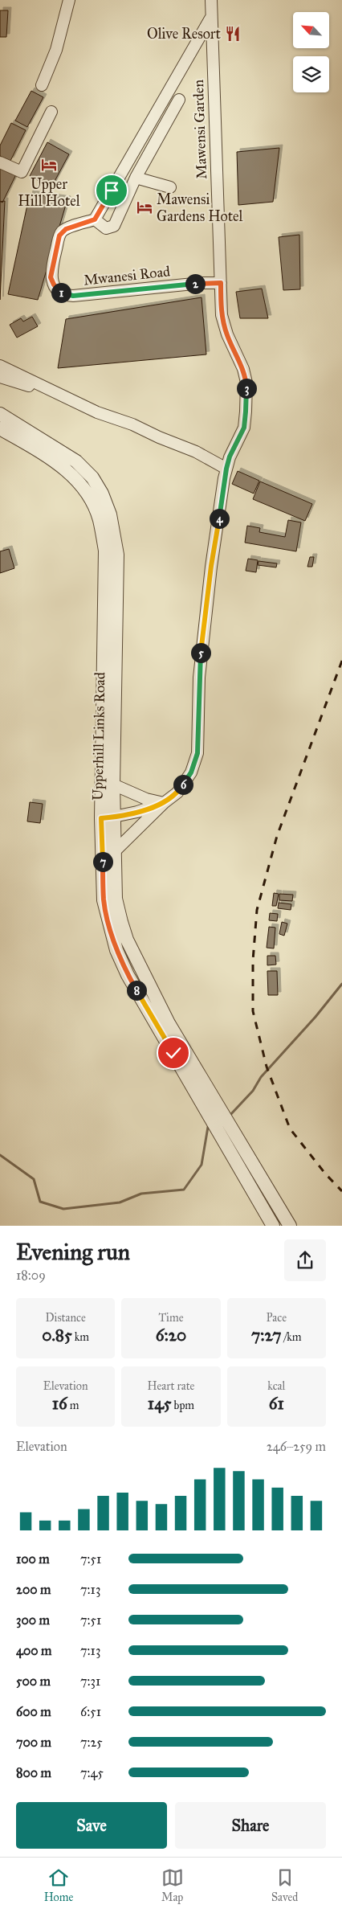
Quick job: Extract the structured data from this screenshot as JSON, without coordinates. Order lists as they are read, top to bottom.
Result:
{
  "streets": {
    "street": ["Mawensi Garden", "Mwanesi Road", "Upperhill Links Road"]
  },
  "crossings": [
    ["Mawensi Garden", "Mwanesi Road"],
    ["Mawensi Garden", "Upperhill Links Road"]
  ],
  "places": {
    "restaurant": ["Olive Resort"],
    "hotel": ["Upper Hill Hotel", "Mawensi Gardens Hotel"]
  },
  "north": "top left",
  "page": {
    "pins": [
      "2",
      "1",
      "3",
      "4",
      "5",
      "6",
      "7",
      "8"
    ],
    "heading": ["Evening run", "18:09"],
    "stats": [
      ["Distance", "0.85 km"],
      ["Time", "6:20"],
      ["Pace", "7:27 /km"],
      ["Elevation", "16 m"],
      ["Heart rate", "145 bpm"],
      ["kcal", "61"]
    ],
    "chart": ["Elevation", "246–259 m"],
    "list": [
      {
        "name": "100 m",
        "note": "7:51"
      },
      {
        "name": "200 m",
        "note": "7:13"
      },
      {
        "name": "300 m",
        "note": "7:51"
      },
      {
        "name": "400 m",
        "note": "7:13"
      },
      {
        "name": "500 m",
        "note": "7:31"
      },
      {
        "name": "600 m",
        "note": "6:51"
      },
      {
        "name": "700 m",
        "note": "7:25"
      },
      {
        "name": "800 m",
        "note": "7:45"
      }
    ],
    "buttons": ["Save", "Share"],
    "tabs": ["Home", "Map", "Saved"]
  }
}
